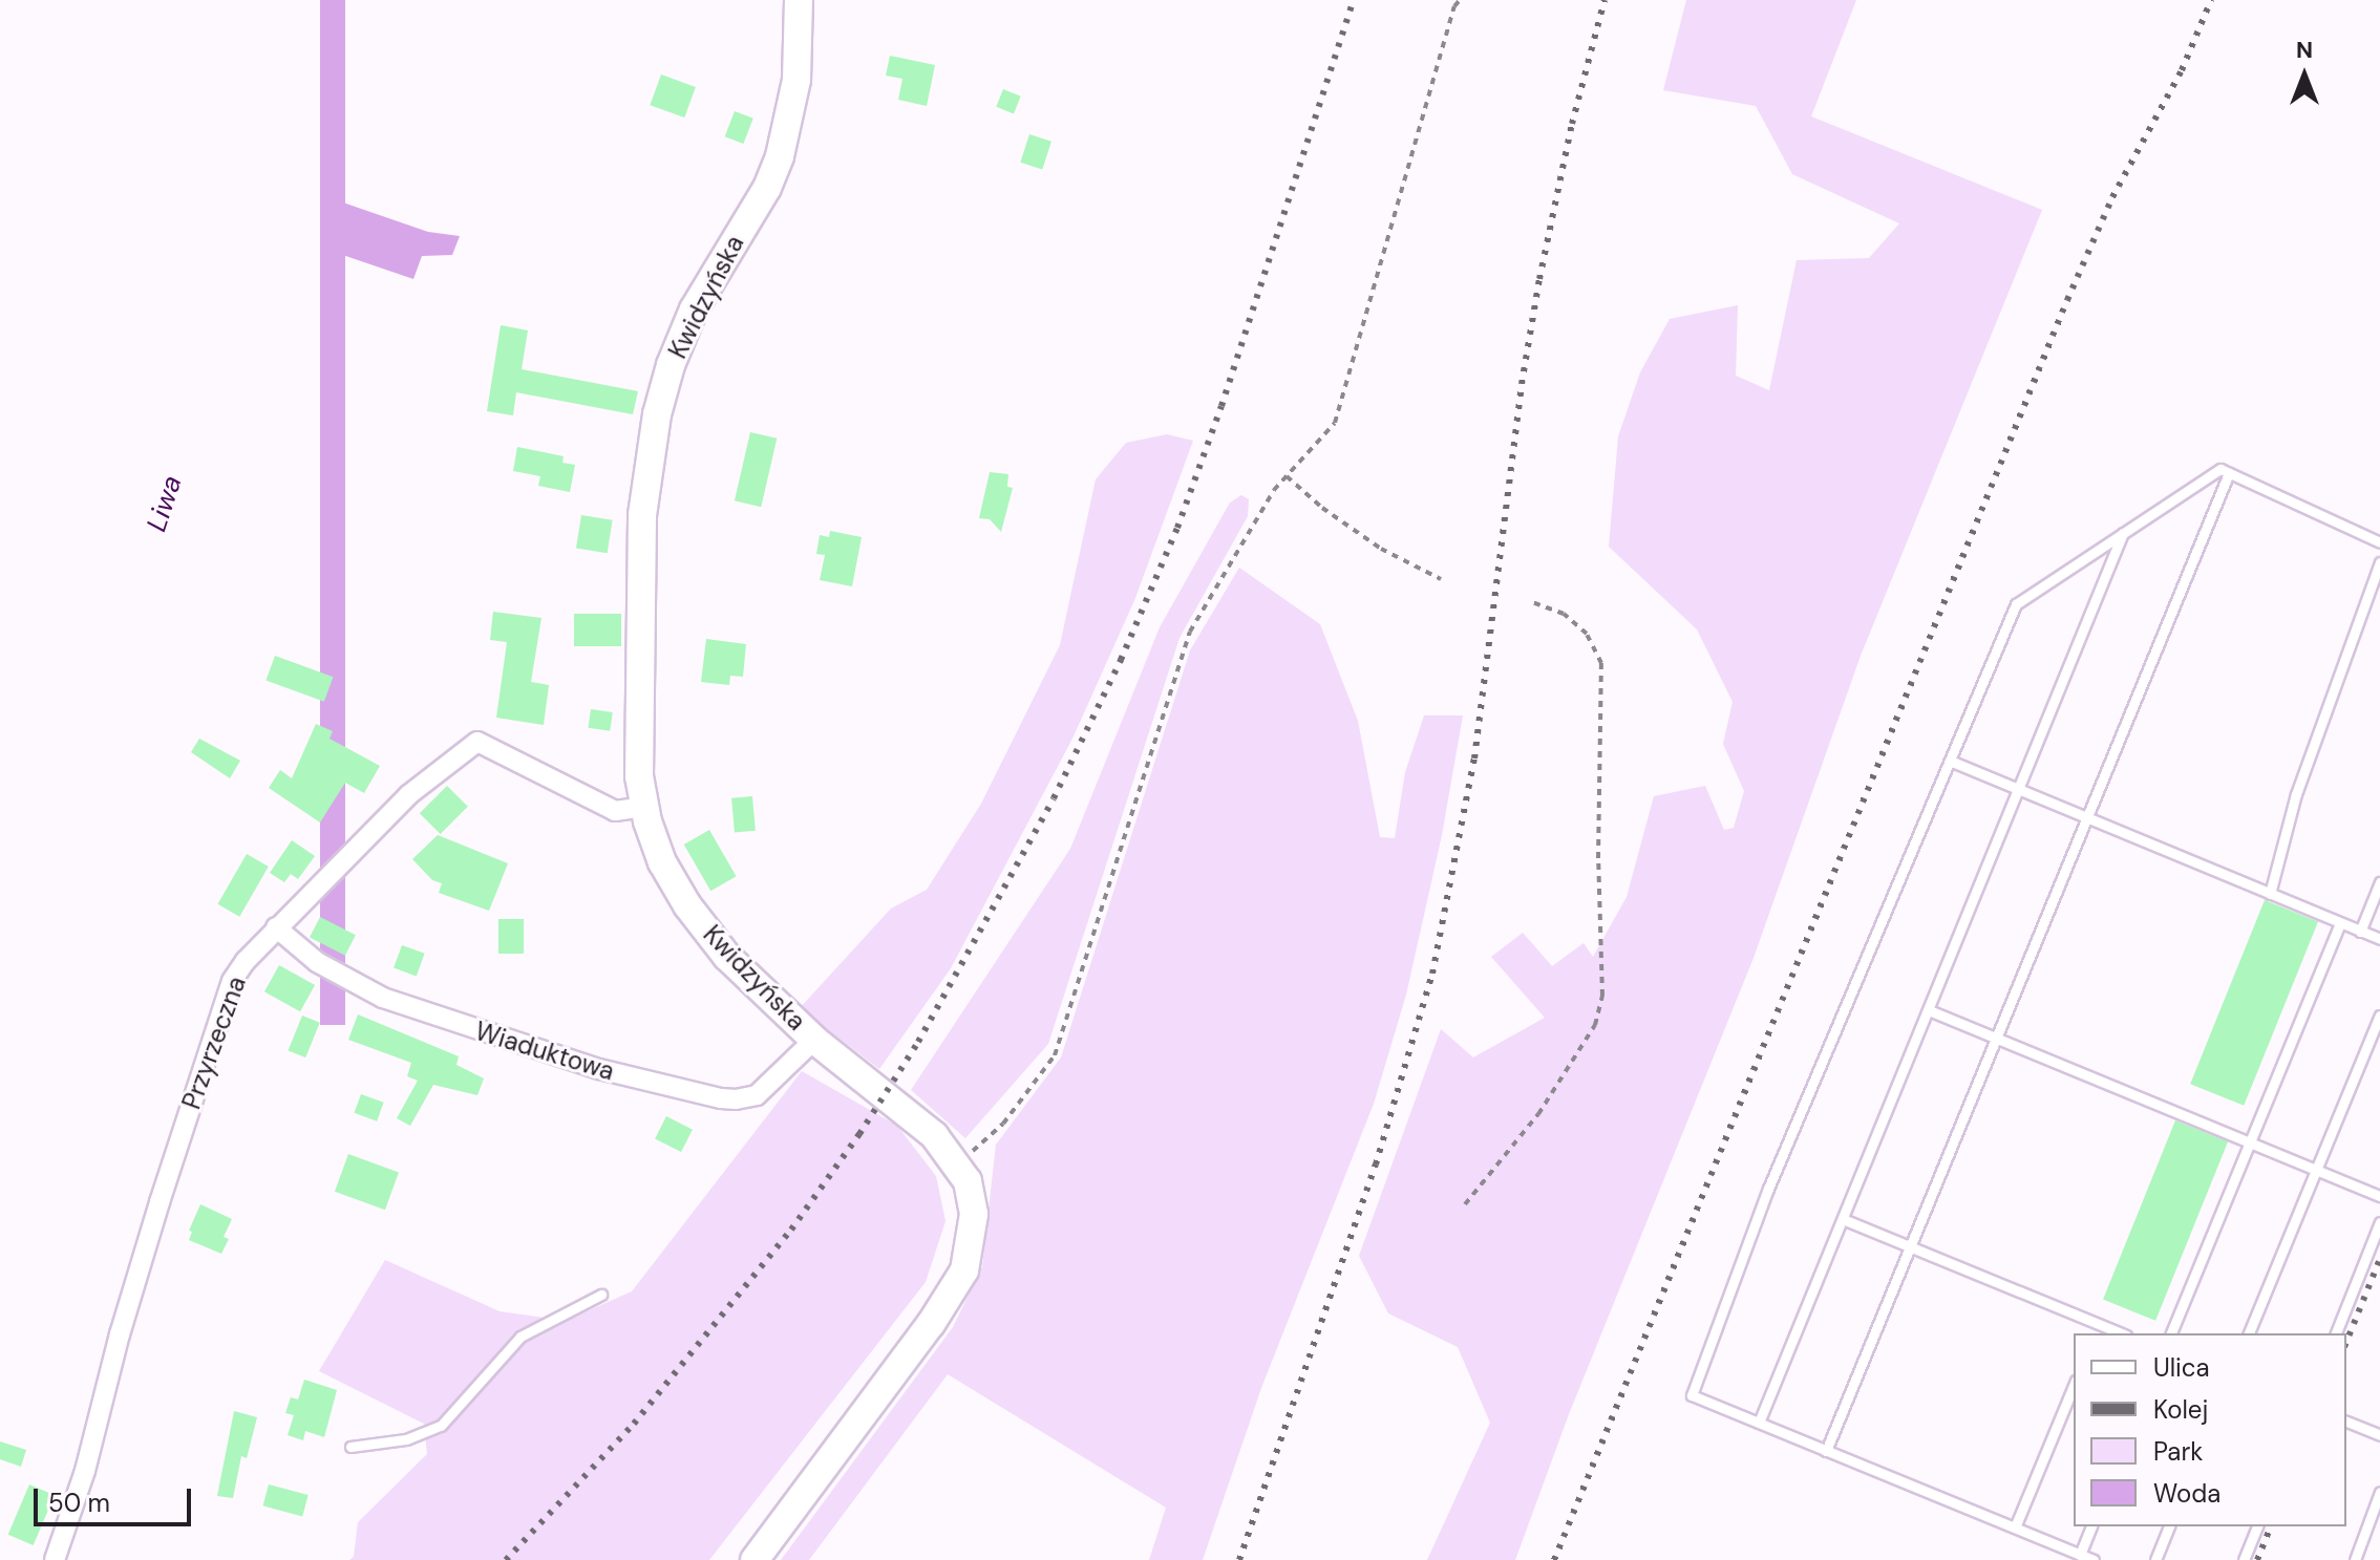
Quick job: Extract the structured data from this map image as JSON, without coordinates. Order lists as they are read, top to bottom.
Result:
{
  "streets": {
    "street": ["Kwidzyńska", "Przyrzeczna", "Wiaduktowa"]
  },
  "crossings": [
    ["Kwidzyńska", "Przyrzeczna"],
    ["Kwidzyńska", "Wiaduktowa"],
    ["Przyrzeczna", "Wiaduktowa"]
  ],
  "water": ["Liwa"],
  "legend": [
    "Ulica",
    "Kolej",
    "Park",
    "Woda"
  ],
  "scale_bar": "50 m",
  "north": "top"
}
